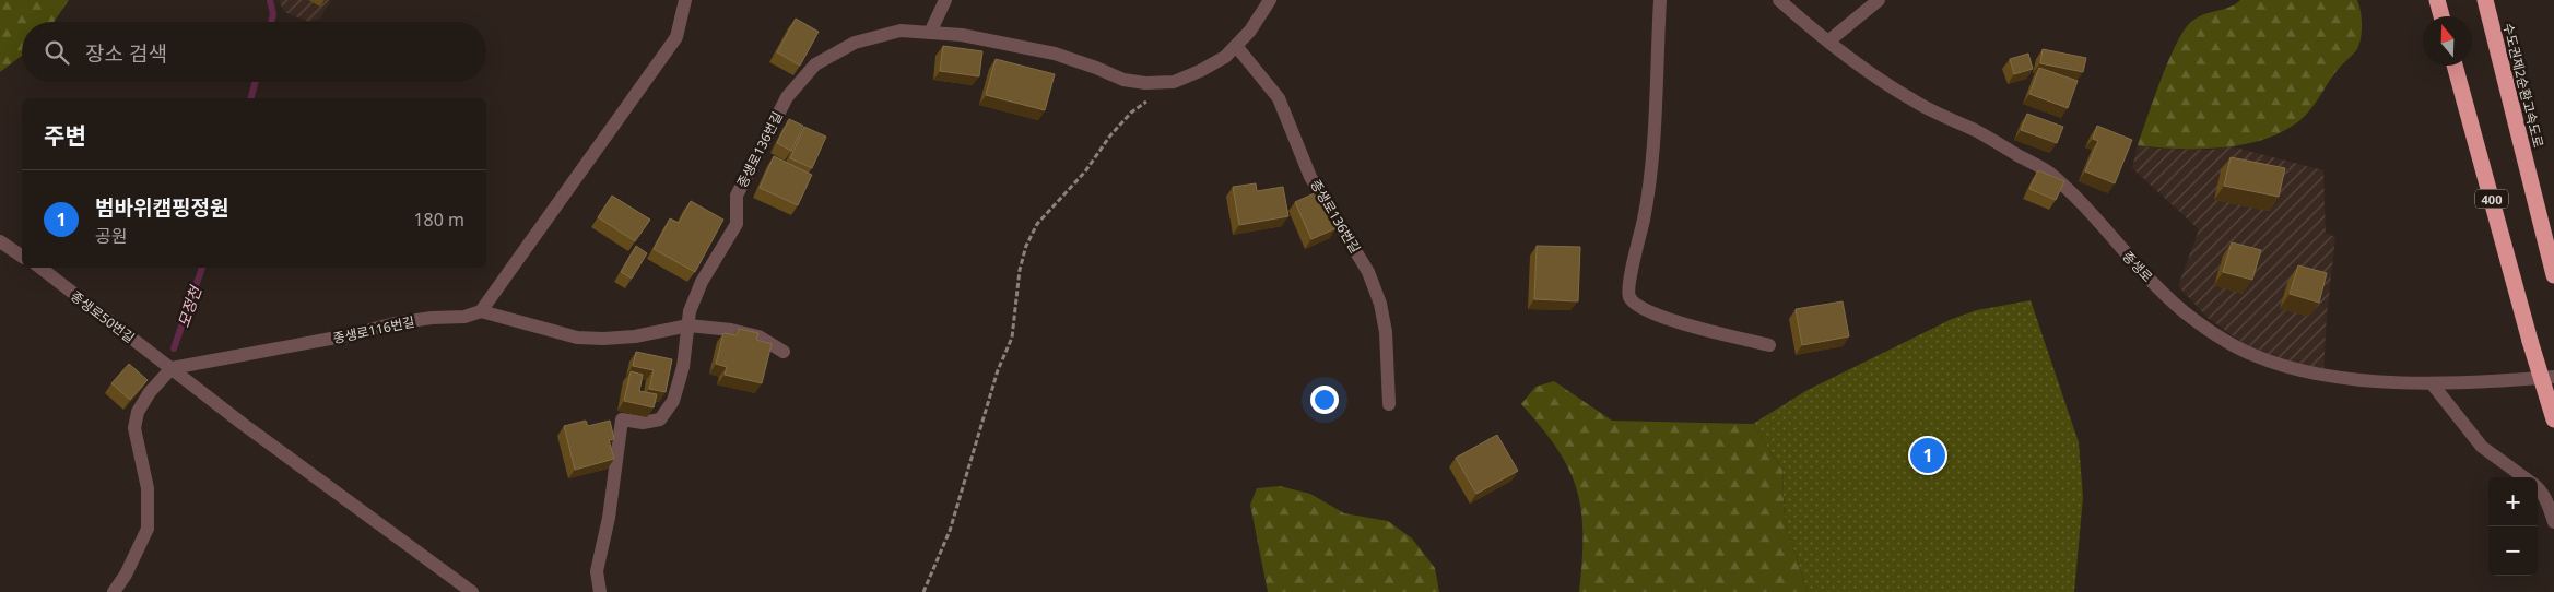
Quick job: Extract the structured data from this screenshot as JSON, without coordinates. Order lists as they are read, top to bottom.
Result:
{
  "streets": {
    "highway": ["수도권제2순환고속도로", "400"],
    "street": [
      "종생로136번길",
      "종생로",
      "종생로50번길",
      "종생로116번길"
    ]
  },
  "crossings": [
    ["종생로50번길", "종생로116번길"]
  ],
  "water": ["모정천"],
  "north": "top",
  "page": {
    "search": "장소 검색",
    "heading": "주변",
    "list": [
      {
        "mark": "1",
        "name": "범바위캠핑정원",
        "note": "공원",
        "value": "180 m"
      }
    ],
    "pins": "1",
    "map_buttons": ["+", "−"]
  }
}
